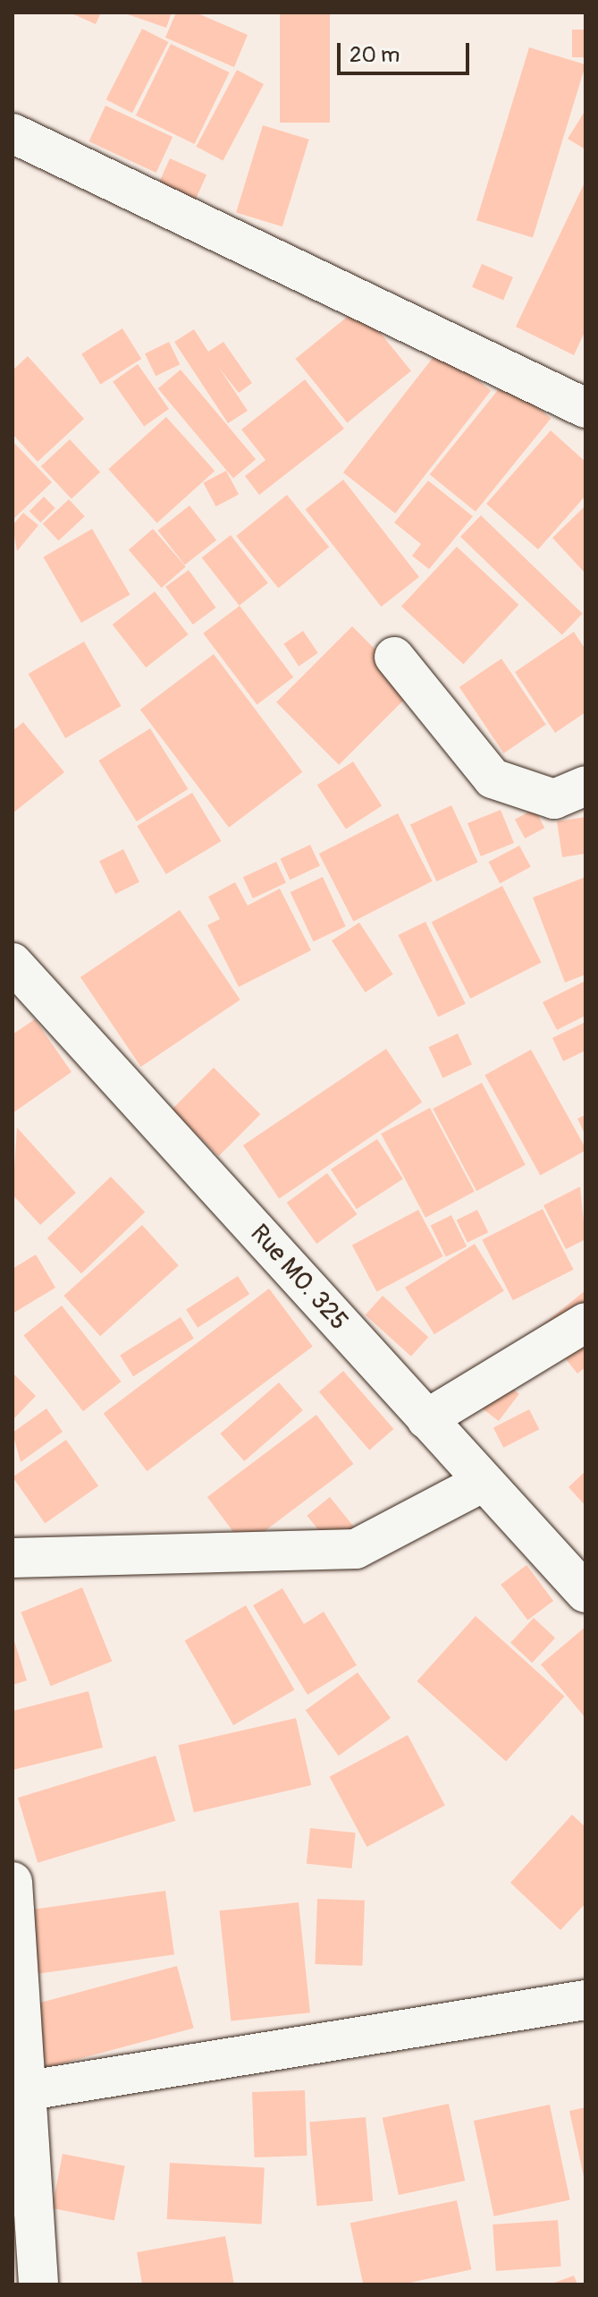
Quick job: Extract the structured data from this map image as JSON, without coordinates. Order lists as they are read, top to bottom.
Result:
{
  "streets": {
    "street": ["Rue MO. 325"]
  },
  "scale_bar": "20 m"
}
